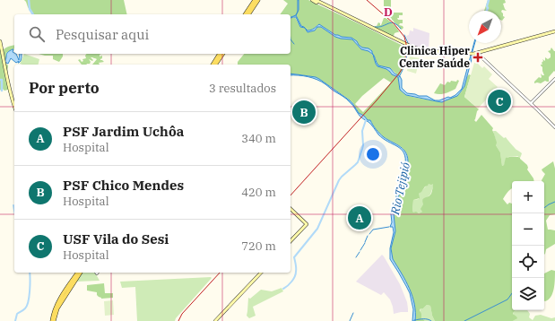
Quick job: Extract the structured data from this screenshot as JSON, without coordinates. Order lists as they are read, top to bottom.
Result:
{
  "water": ["Rio Tejipió"],
  "places": {
    "health": ["Clinica Hiper Center Saúde"]
  },
  "north": "bottom left",
  "page": {
    "search": "Pesquisar aqui",
    "heading": ["Por perto", "3 resultados"],
    "pins": ["C", "B", "A"],
    "list": [
      {
        "mark": "A",
        "name": "PSF Jardim Uchôa",
        "note": "Hospital",
        "value": "340 m"
      },
      {
        "mark": "B",
        "name": "PSF Chico Mendes",
        "note": "Hospital",
        "value": "420 m"
      },
      {
        "mark": "C",
        "name": "USF Vila do Sesi",
        "note": "Hospital",
        "value": "720 m"
      }
    ],
    "map_buttons": ["+", "−"]
  },
  "grid": {
    "columns": ["D"]
  }
}
